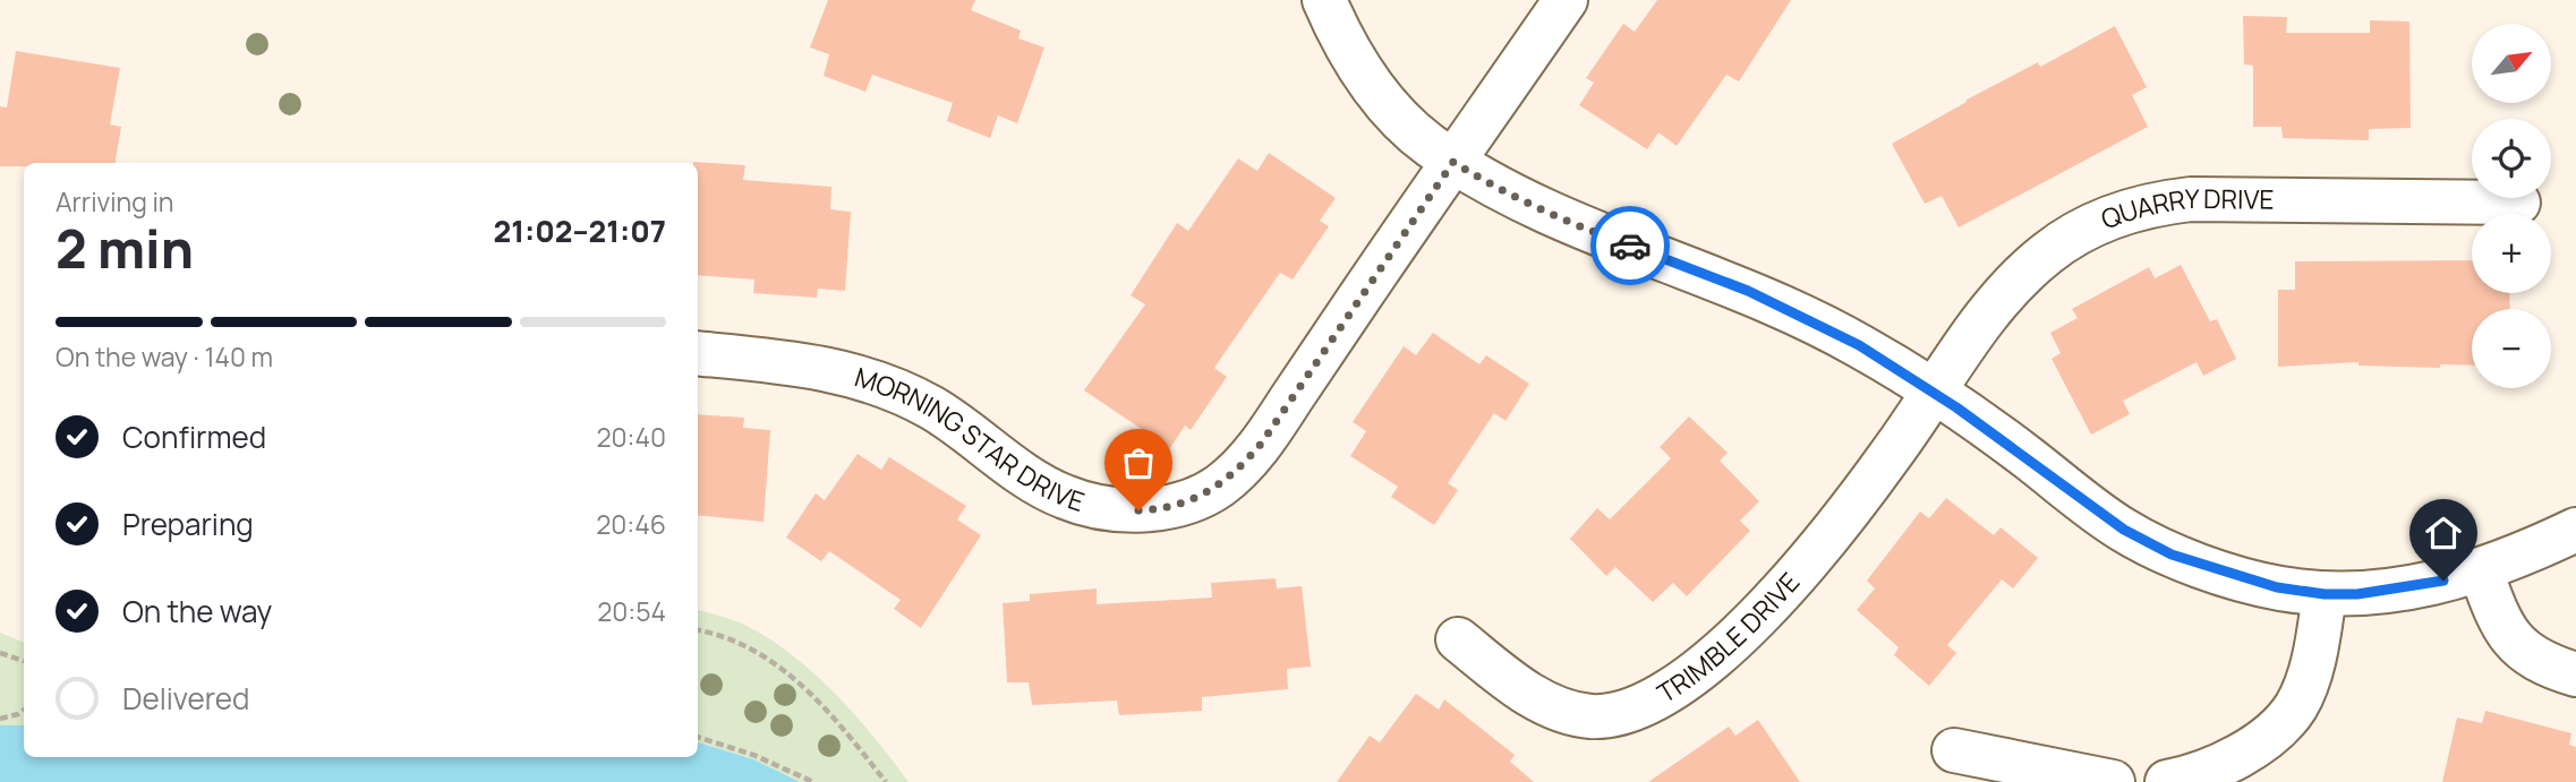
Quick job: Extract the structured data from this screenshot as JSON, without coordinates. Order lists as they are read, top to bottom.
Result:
{
  "streets": {
    "street": ["QUARRY DRIVE", "MORNING STAR DRIVE", "TRIMBLE DRIVE"]
  },
  "crossings": [
    ["QUARRY DRIVE", "TRIMBLE DRIVE"]
  ],
  "north": "top right",
  "page": {
    "map_buttons": ["+", "−"],
    "heading": ["2 min", "Arriving in", "21:02–21:07"],
    "bar": "On the way · 140 m",
    "list": [
      ["Confirmed", "20:40"],
      ["Preparing", "20:46"],
      ["On the way", "20:54"],
      "Delivered"
    ]
  }
}
